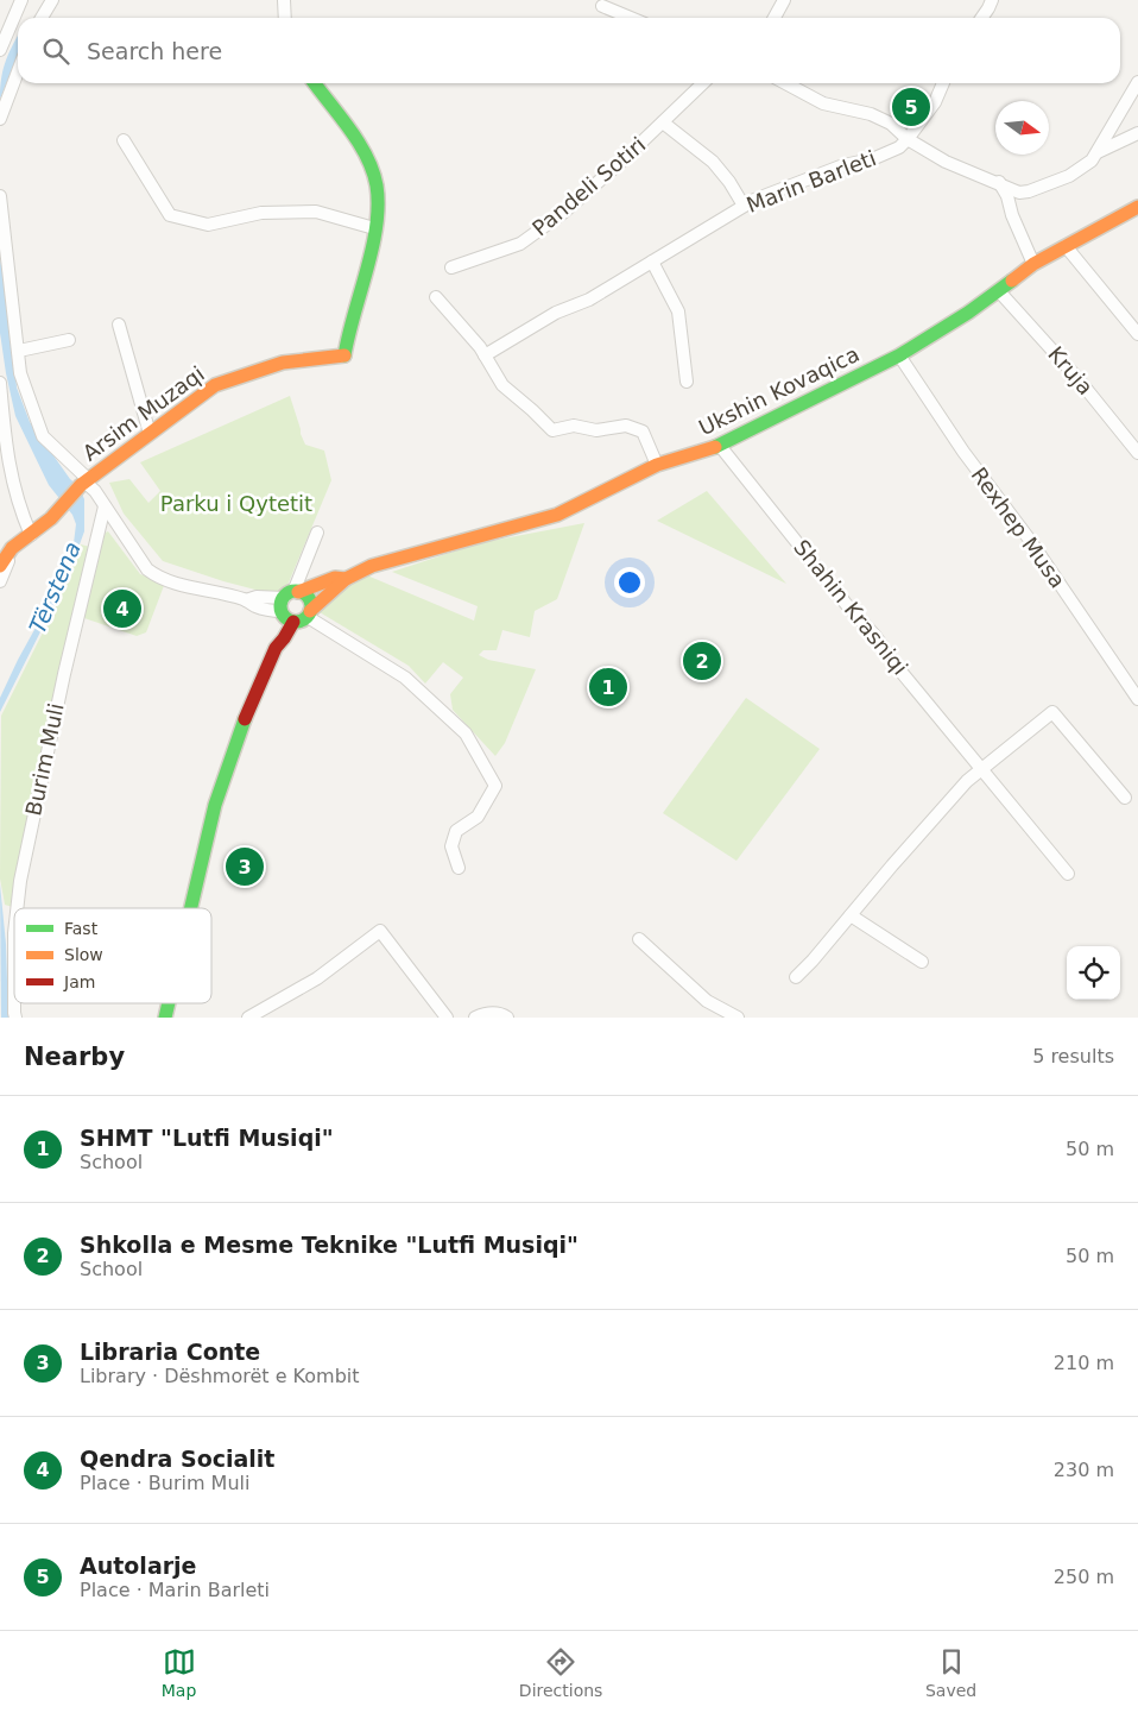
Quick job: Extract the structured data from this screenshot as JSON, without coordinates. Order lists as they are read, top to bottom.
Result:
{
  "streets": {
    "street": [
      "Marin Barleti",
      "Pandeli Sotiri",
      "Kruja",
      "Ukshin Kovaqica",
      "Arsim Muzaqi",
      "Rexhep Musa",
      "Shahin Krasniqi",
      "Burim Muli"
    ]
  },
  "crossings": [
    ["Kruja", "Ukshin Kovaqica"],
    ["Ukshin Kovaqica", "Rexhep Musa"],
    ["Ukshin Kovaqica", "Shahin Krasniqi"]
  ],
  "water": ["Tërstena"],
  "parks": ["Parku i Qytetit"],
  "legend": ["Fast", "Slow", "Jam"],
  "north": "right",
  "page": {
    "search": "Search here",
    "pins": [
      "5",
      "4",
      "2",
      "1",
      "3"
    ],
    "heading": ["Nearby", "5 results"],
    "list": [
      {
        "mark": "1",
        "name": "SHMT \"Lutfi Musiqi\"",
        "note": "School",
        "value": "50 m"
      },
      {
        "mark": "2",
        "name": "Shkolla e Mesme Teknike \"Lutfi Musiqi\"",
        "note": "School",
        "value": "50 m"
      },
      {
        "mark": "3",
        "name": "Libraria Conte",
        "note": "Library · Dëshmorët e Kombit",
        "value": "210 m"
      },
      {
        "mark": "4",
        "name": "Qendra Socialit",
        "note": "Place · Burim Muli",
        "value": "230 m"
      },
      {
        "mark": "5",
        "name": "Autolarje",
        "note": "Place · Marin Barleti",
        "value": "250 m"
      }
    ],
    "nav": ["Map", "Directions", "Saved"]
  }
}
